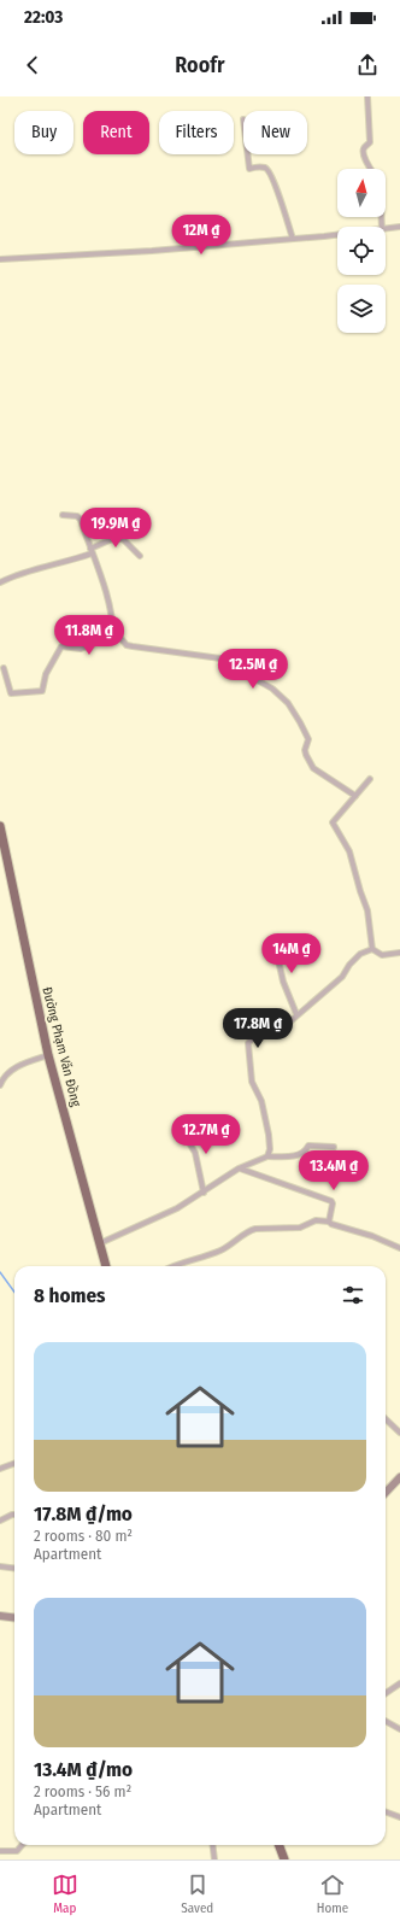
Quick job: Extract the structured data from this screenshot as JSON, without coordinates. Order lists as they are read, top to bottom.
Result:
{
  "streets": {
    "highway": ["Đường Phạm Văn Đồng"]
  },
  "north": "top",
  "page": {
    "status": "22:03",
    "header": "Roofr",
    "chip": [
      "Buy",
      "Rent",
      "Filters",
      "New"
    ],
    "price": [
      "12M ₫",
      "19.9M ₫",
      "11.8M ₫",
      "12.5M ₫",
      "14M ₫",
      "17.8M ₫",
      "12.7M ₫",
      "13.4M ₫"
    ],
    "heading": "8 homes",
    "list": [
      {
        "name": "17.8M ₫/mo",
        "note": "2 rooms · 80 m² · Apartment"
      },
      {
        "name": "13.4M ₫/mo",
        "note": "2 rooms · 56 m² · Apartment"
      }
    ],
    "tabs": ["Map", "Saved", "Home"]
  }
}
